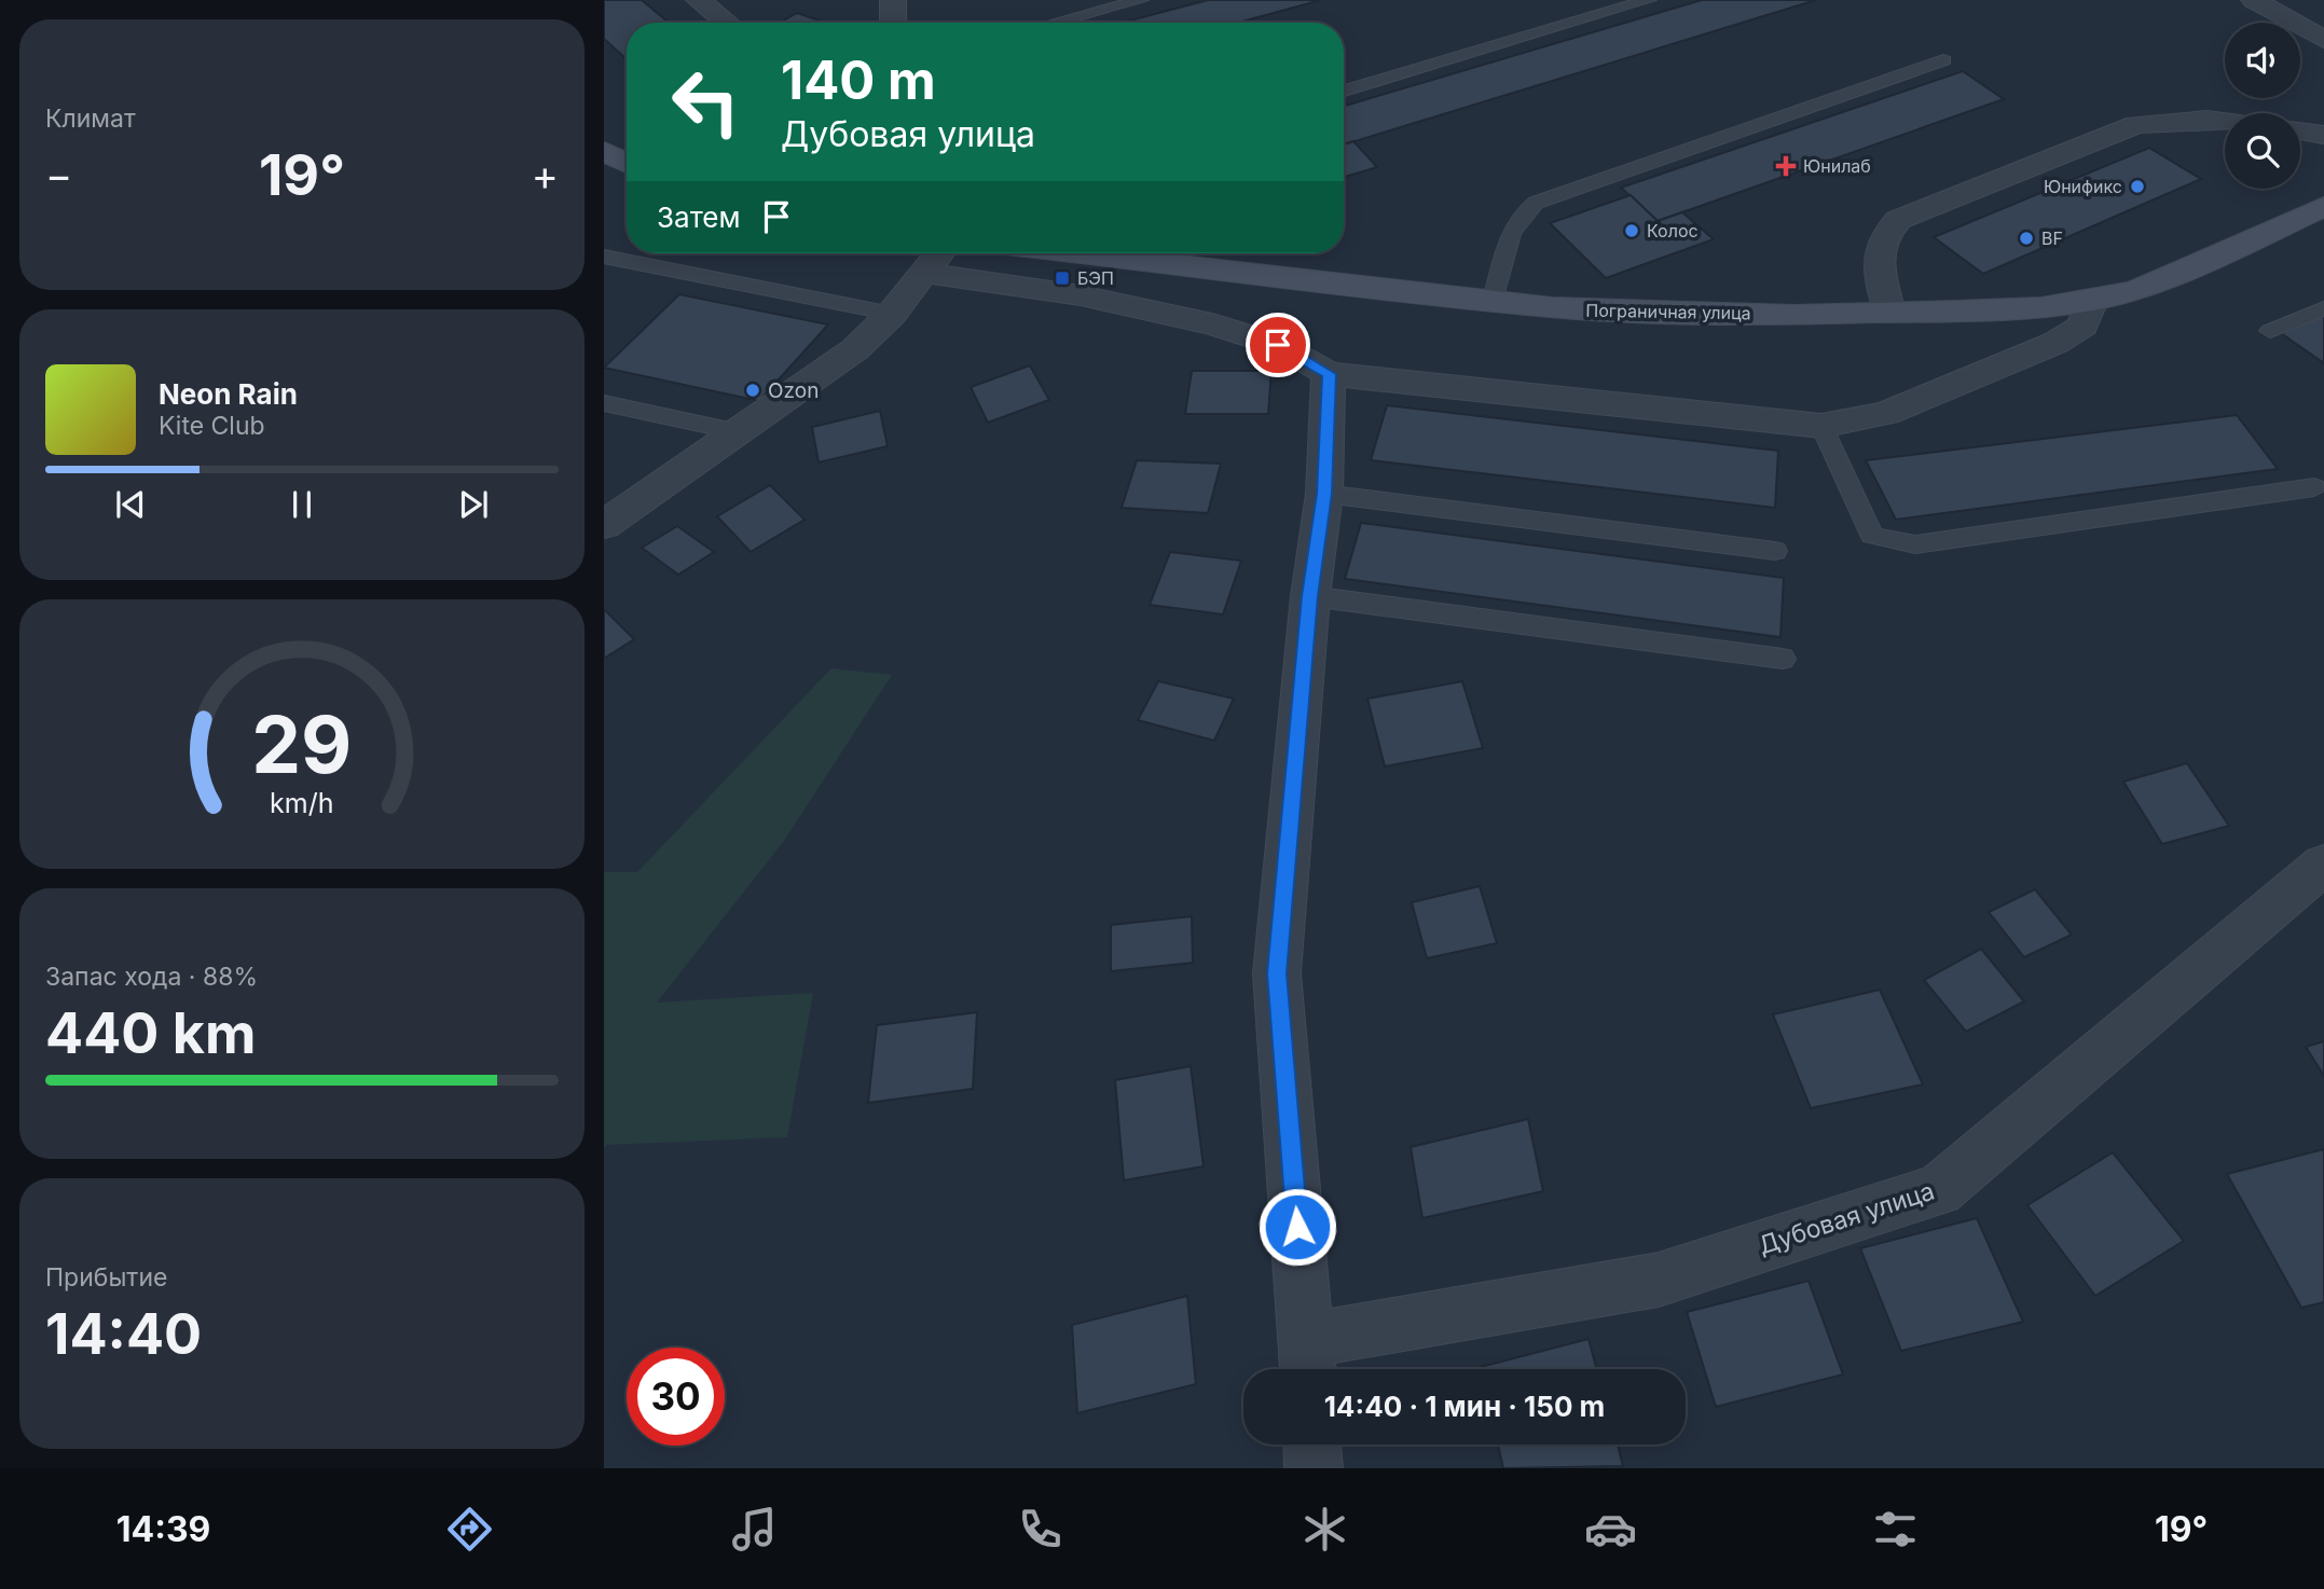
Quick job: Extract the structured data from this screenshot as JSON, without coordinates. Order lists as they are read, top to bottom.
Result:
{
  "streets": {
    "main road": ["Пограничная улица"],
    "street": ["Дубовая улица"]
  },
  "places": {
    "health": ["Юнилаб"],
    "other": [
      "Юнификс",
      "Колос",
      "BF",
      "Ozon"
    ],
    "transit": ["БЭП"]
  },
  "page": {
    "tile": [
      "Климат",
      ["Запас хода · 88%", "440 km"],
      ["Прибытие", "14:40"]
    ],
    "turn": ["140 m", "Дубовая улица"],
    "heat": ["−", "19°", "+"],
    "then": "Затем",
    "song": ["Neon Rain", "Kite Club"],
    "limit": "30",
    "trip": "14:40 · 1 мин · 150 m",
    "tabs": ["14:39", "19°"],
    "gauge": ["29", "km/h"]
  }
}
